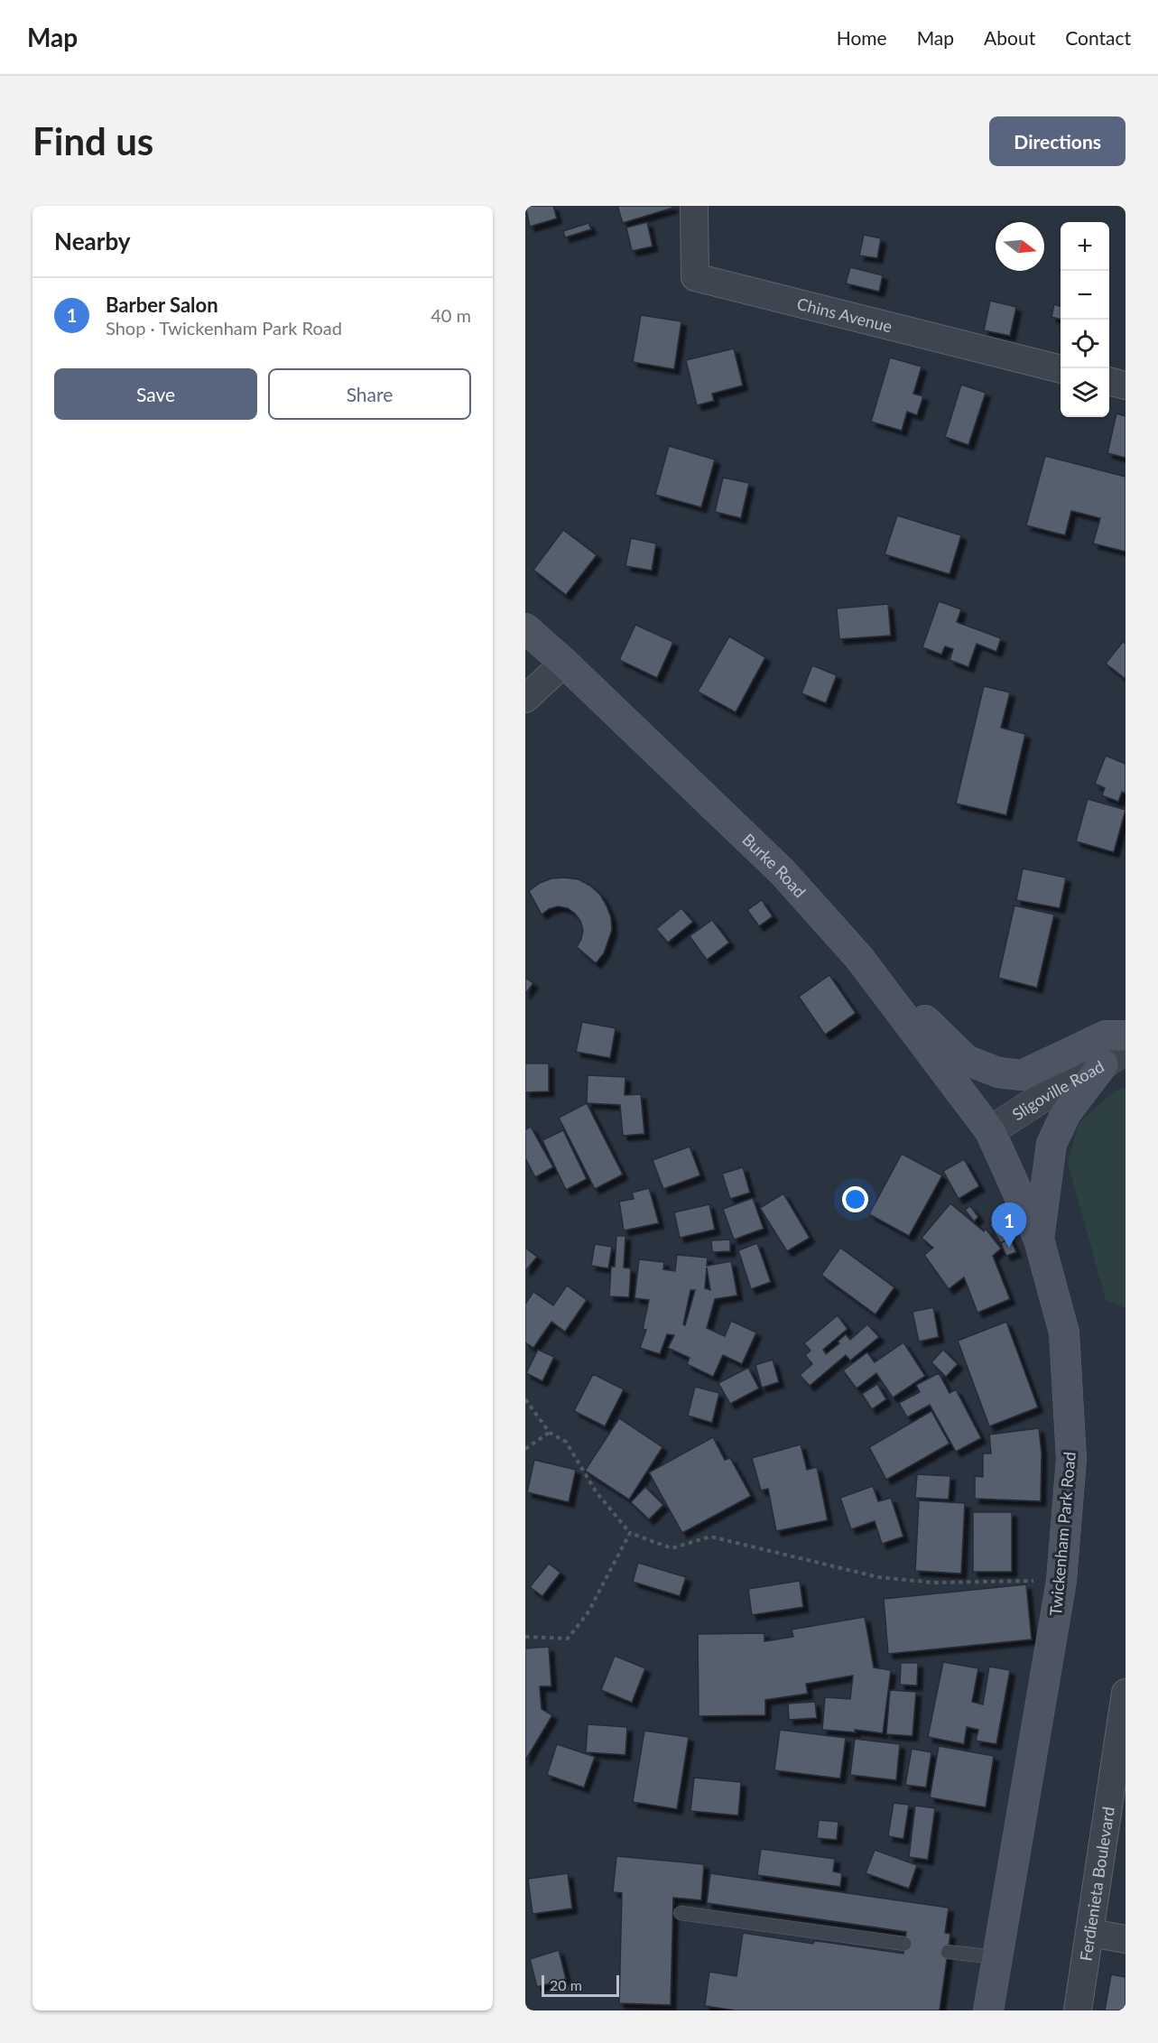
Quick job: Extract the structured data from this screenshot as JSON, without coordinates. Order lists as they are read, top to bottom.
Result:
{
  "streets": {
    "main road": ["Burke Road", "Twickenham Park Road"],
    "street": ["Chins Avenue", "Sligoville Road", "Ferdienieta Boulevard"]
  },
  "crossings": [
    ["Burke Road", "Sligoville Road"],
    ["Burke Road", "Twickenham Park Road"],
    ["Sligoville Road", "Twickenham Park Road"]
  ],
  "scale_bar": "20 m",
  "north": "right",
  "page": {
    "header": "Map",
    "nav": [
      "Home",
      "Map",
      "About",
      "Contact"
    ],
    "buttons": [
      "Directions",
      ["Save", "Share"]
    ],
    "title": "Find us",
    "heading": "Nearby",
    "map_buttons": ["+", "−"],
    "list": [
      {
        "mark": "1",
        "name": "Barber Salon",
        "note": "Shop · Twickenham Park Road",
        "value": "40 m"
      }
    ],
    "pins": "1",
    "scale": "20 m"
  }
}
